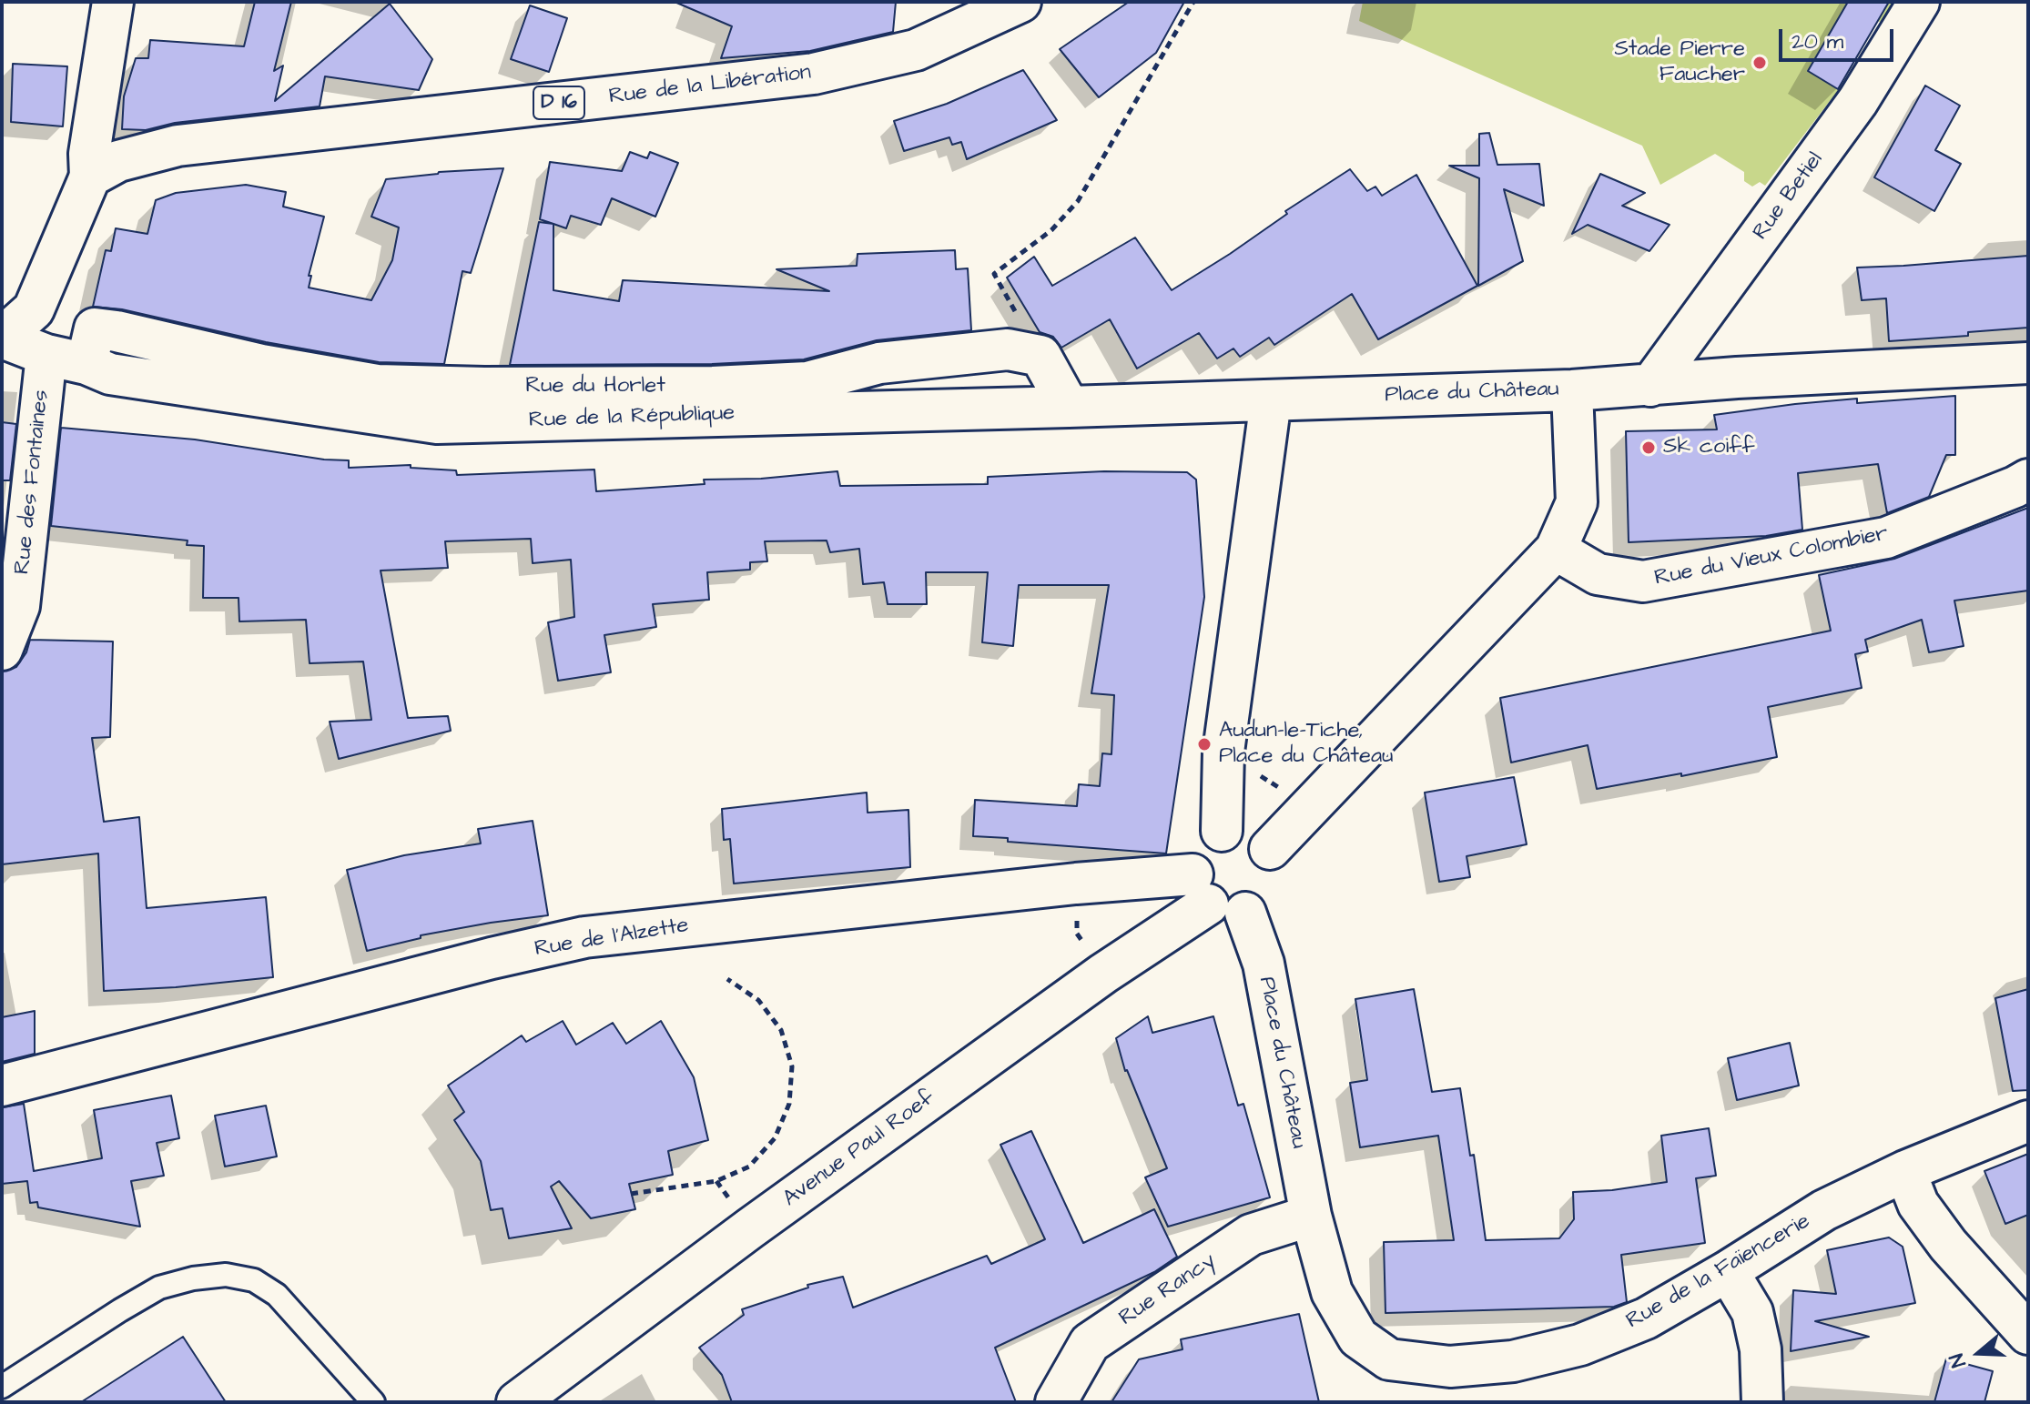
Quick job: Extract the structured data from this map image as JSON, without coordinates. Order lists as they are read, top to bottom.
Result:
{
  "streets": {
    "street": [
      "Rue de la Libération",
      "D 16",
      "Rue Betiel",
      "Rue du Horlet",
      "Place du Château",
      "Rue de la République",
      "Rue des Fontaines",
      "Rue du Vieux Colombier",
      "Rue de l'Alzette",
      "Avenue Paul Roef",
      "Rue de la Faïencerie",
      "Rue Rancy"
    ]
  },
  "crossings": [
    ["Rue du Horlet", "Rue de la République"],
    ["Place du Château", "Rue de la République"],
    ["Place du Château", "Rue du Vieux Colombier"],
    ["Place du Château", "Rue de l'Alzette"],
    ["Place du Château", "Avenue Paul Roef"],
    ["Place du Château", "Rue de la Faïencerie"],
    ["Place du Château", "Rue Rancy"],
    ["Rue de la République", "Rue des Fontaines"],
    ["Rue de l'Alzette", "Avenue Paul Roef"],
    ["Rue de la Faïencerie", "Rue Rancy"]
  ],
  "places": ["Stade Pierre Faucher", "Sk coiff", "Audun-le-Tiche, Place du Château"],
  "scale_bar": "20 m",
  "north": "left"
}
